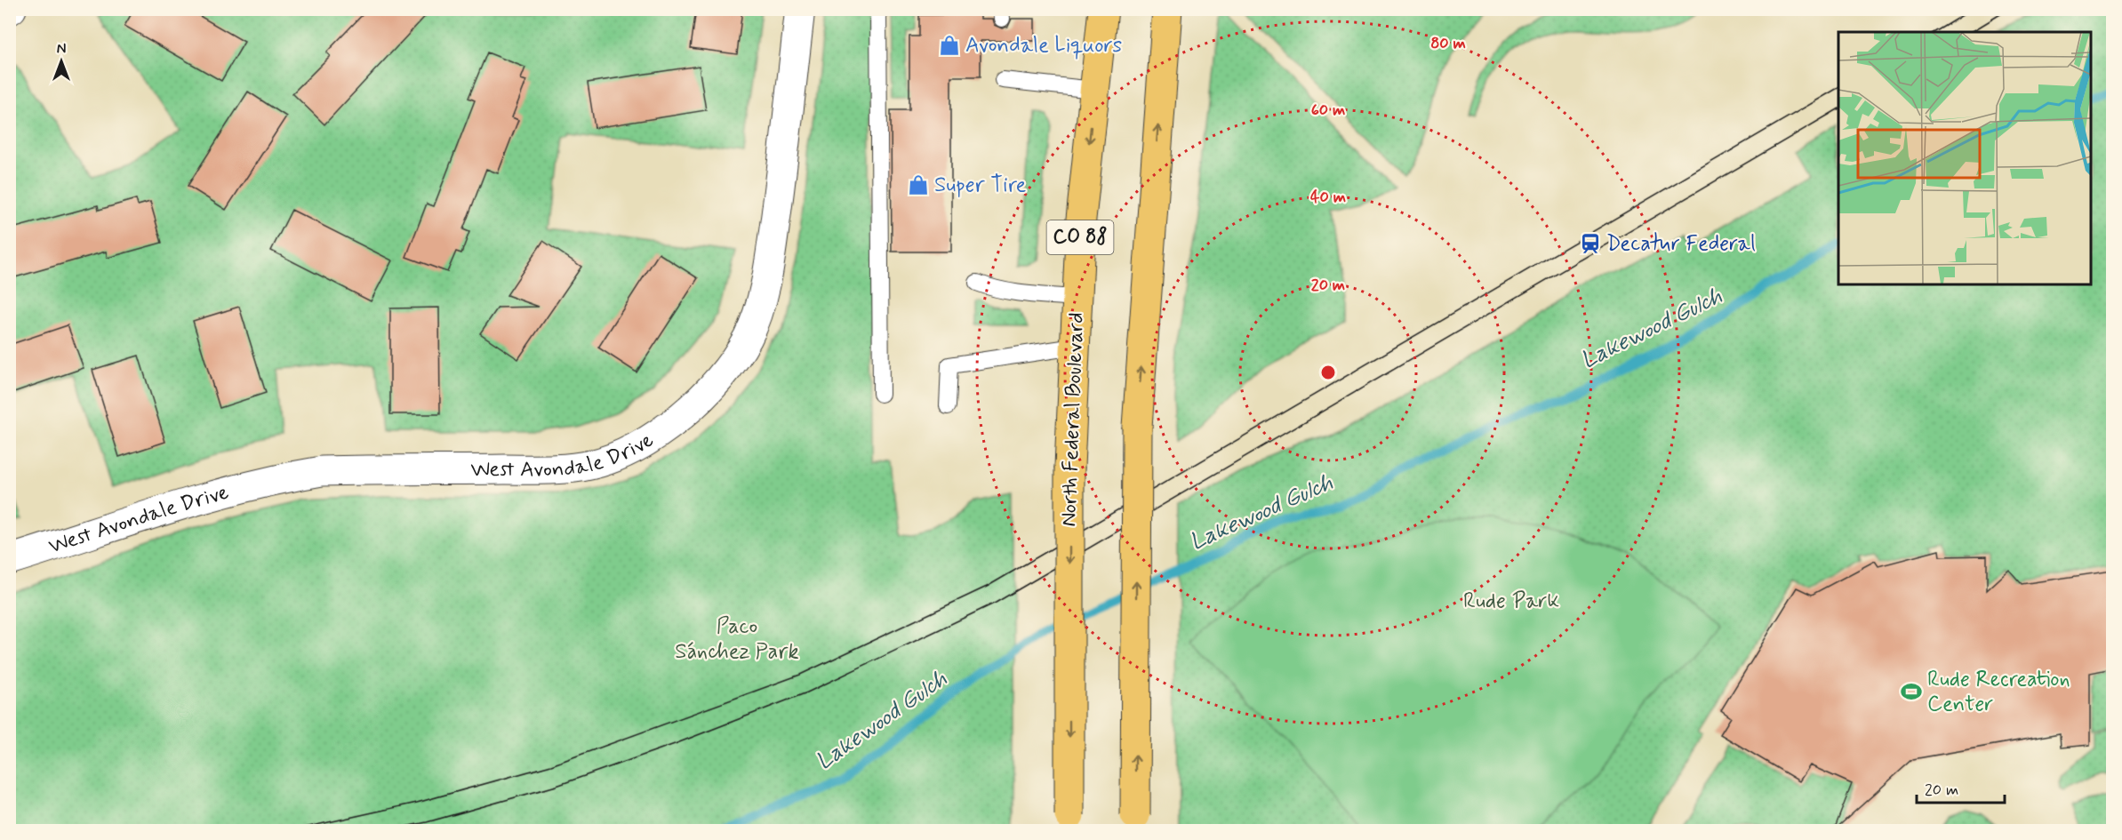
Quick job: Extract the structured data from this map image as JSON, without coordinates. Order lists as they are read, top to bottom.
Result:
{
  "streets": {
    "main road": ["CO 88", "North Federal Boulevard"],
    "street": ["West Avondale Drive"]
  },
  "water": ["Lakewood Gulch"],
  "parks": ["Rude Park", "Paco Sánchez Park"],
  "places": {
    "shop": ["Avondale Liquors", "Super Tire"],
    "station": ["Decatur Federal"],
    "sports": ["Rude Recreation Center"]
  },
  "scale_bar": "20 m",
  "north": "top",
  "rings": [
    "80 m",
    "60 m",
    "40 m",
    "20 m"
  ]
}
